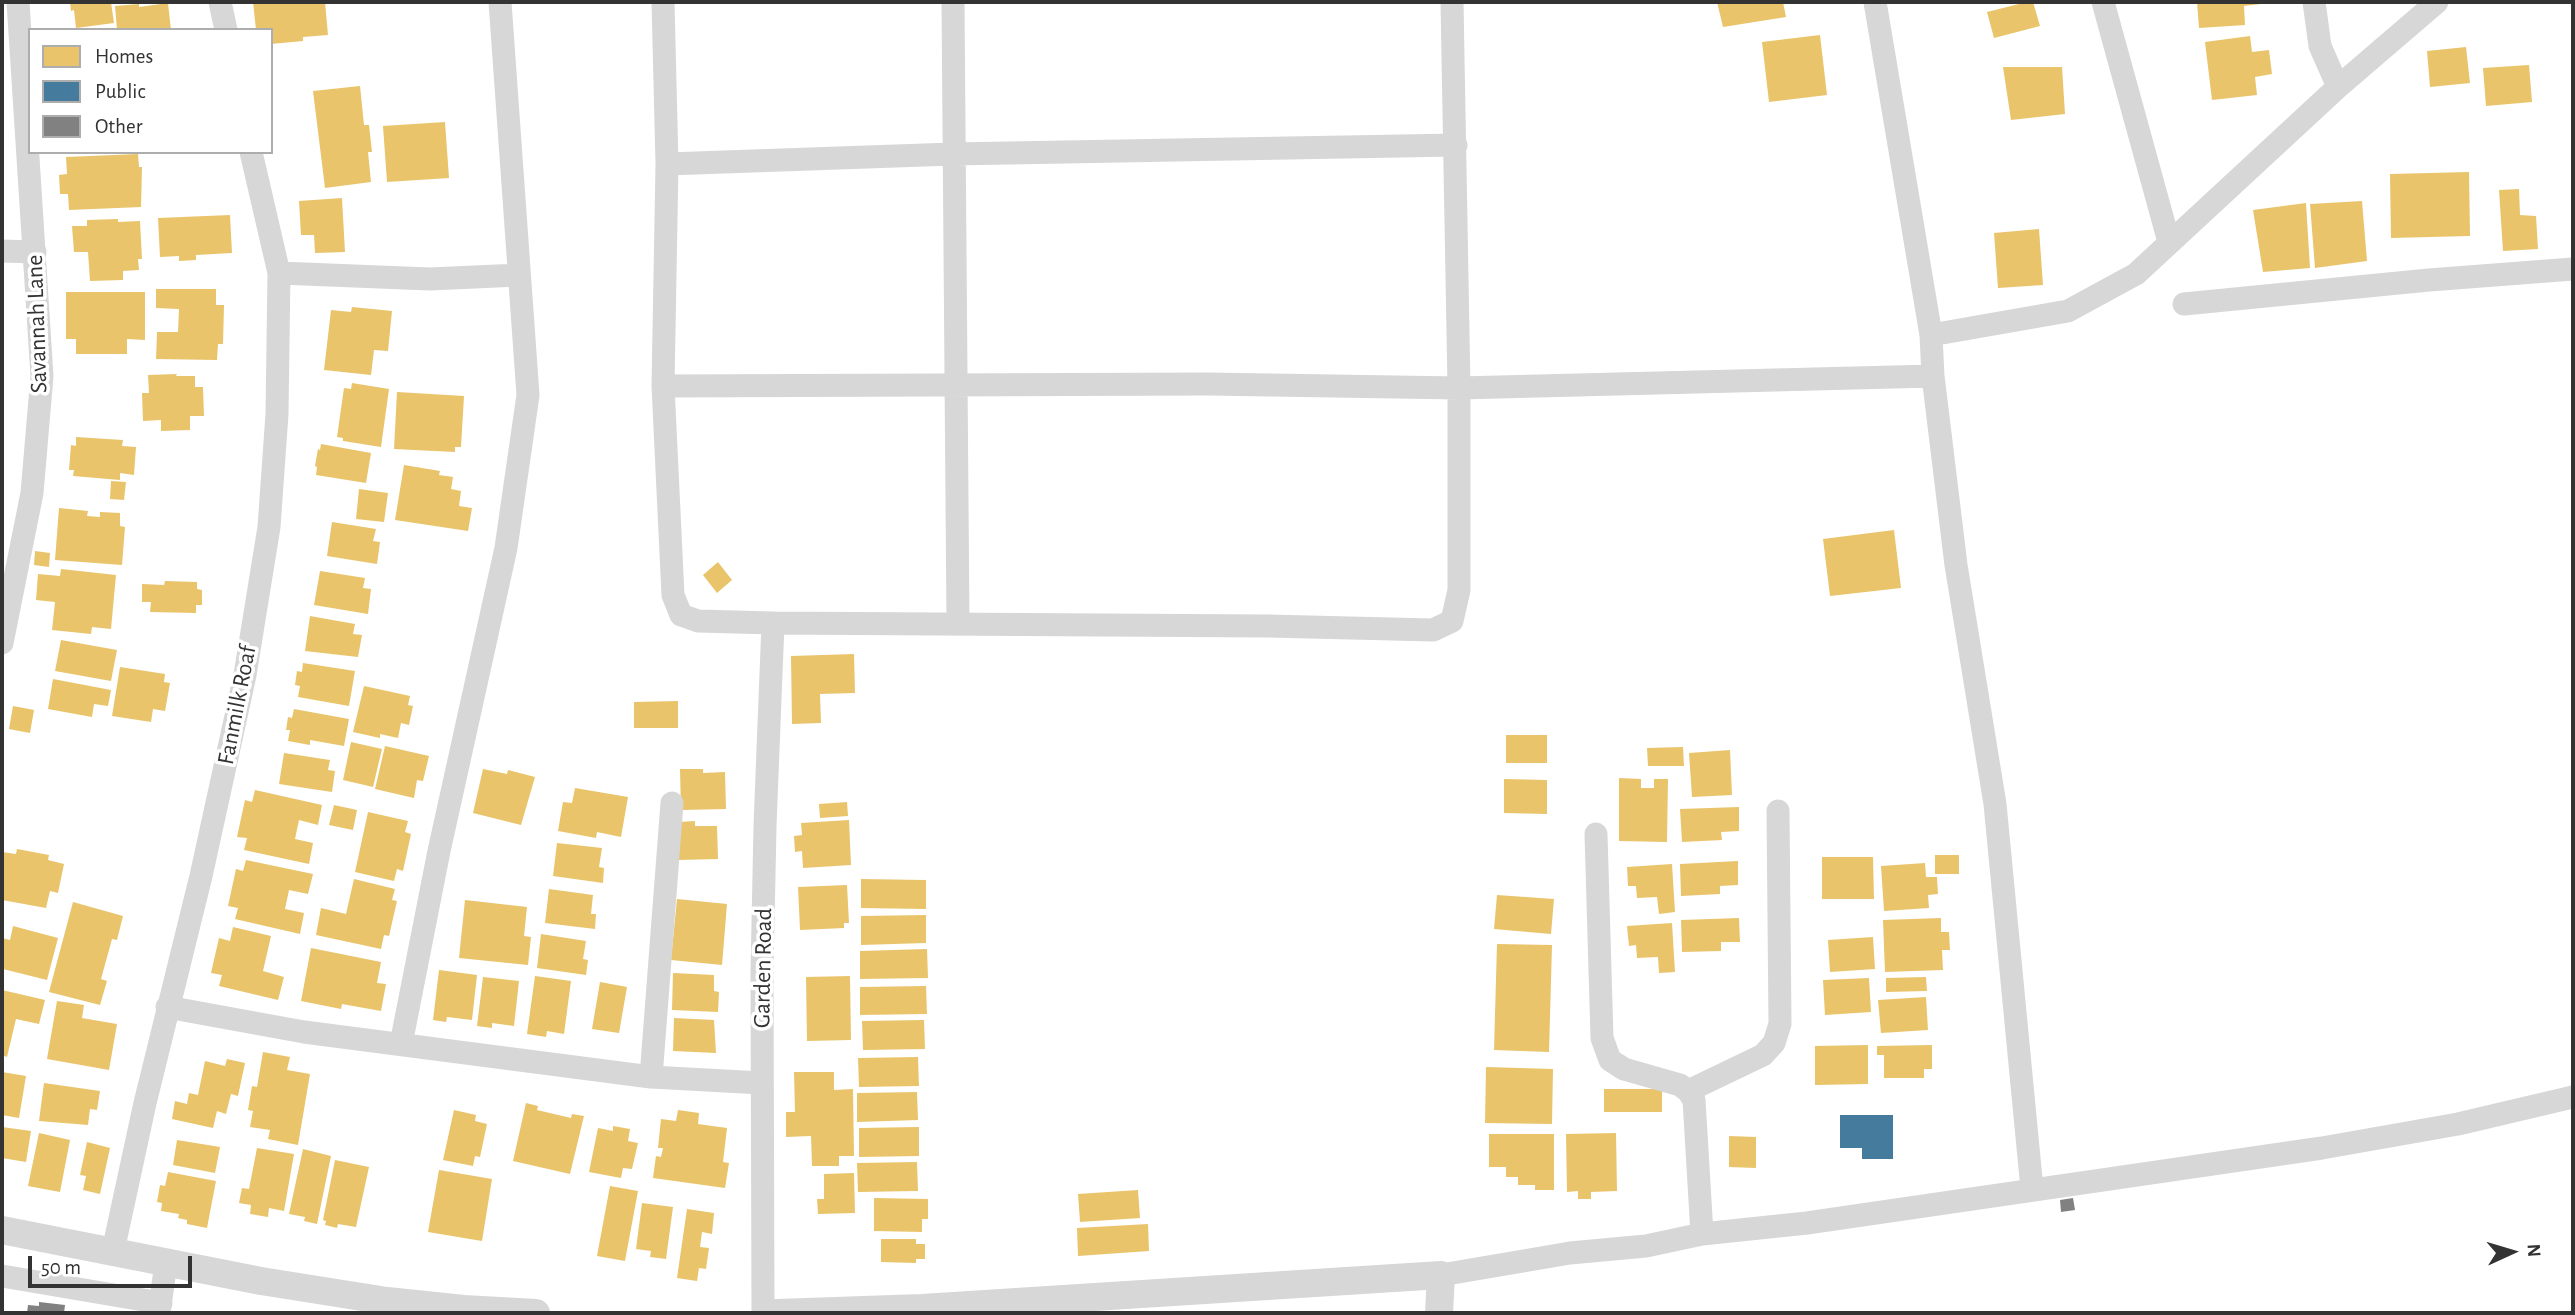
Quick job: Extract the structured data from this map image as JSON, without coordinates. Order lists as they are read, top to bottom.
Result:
{
  "streets": {
    "street": ["Savannah Lane", "Fanmilk Roaf", "Garden Road"]
  },
  "legend": ["Homes", "Public", "Other"],
  "scale_bar": "50 m",
  "north": "right"
}
